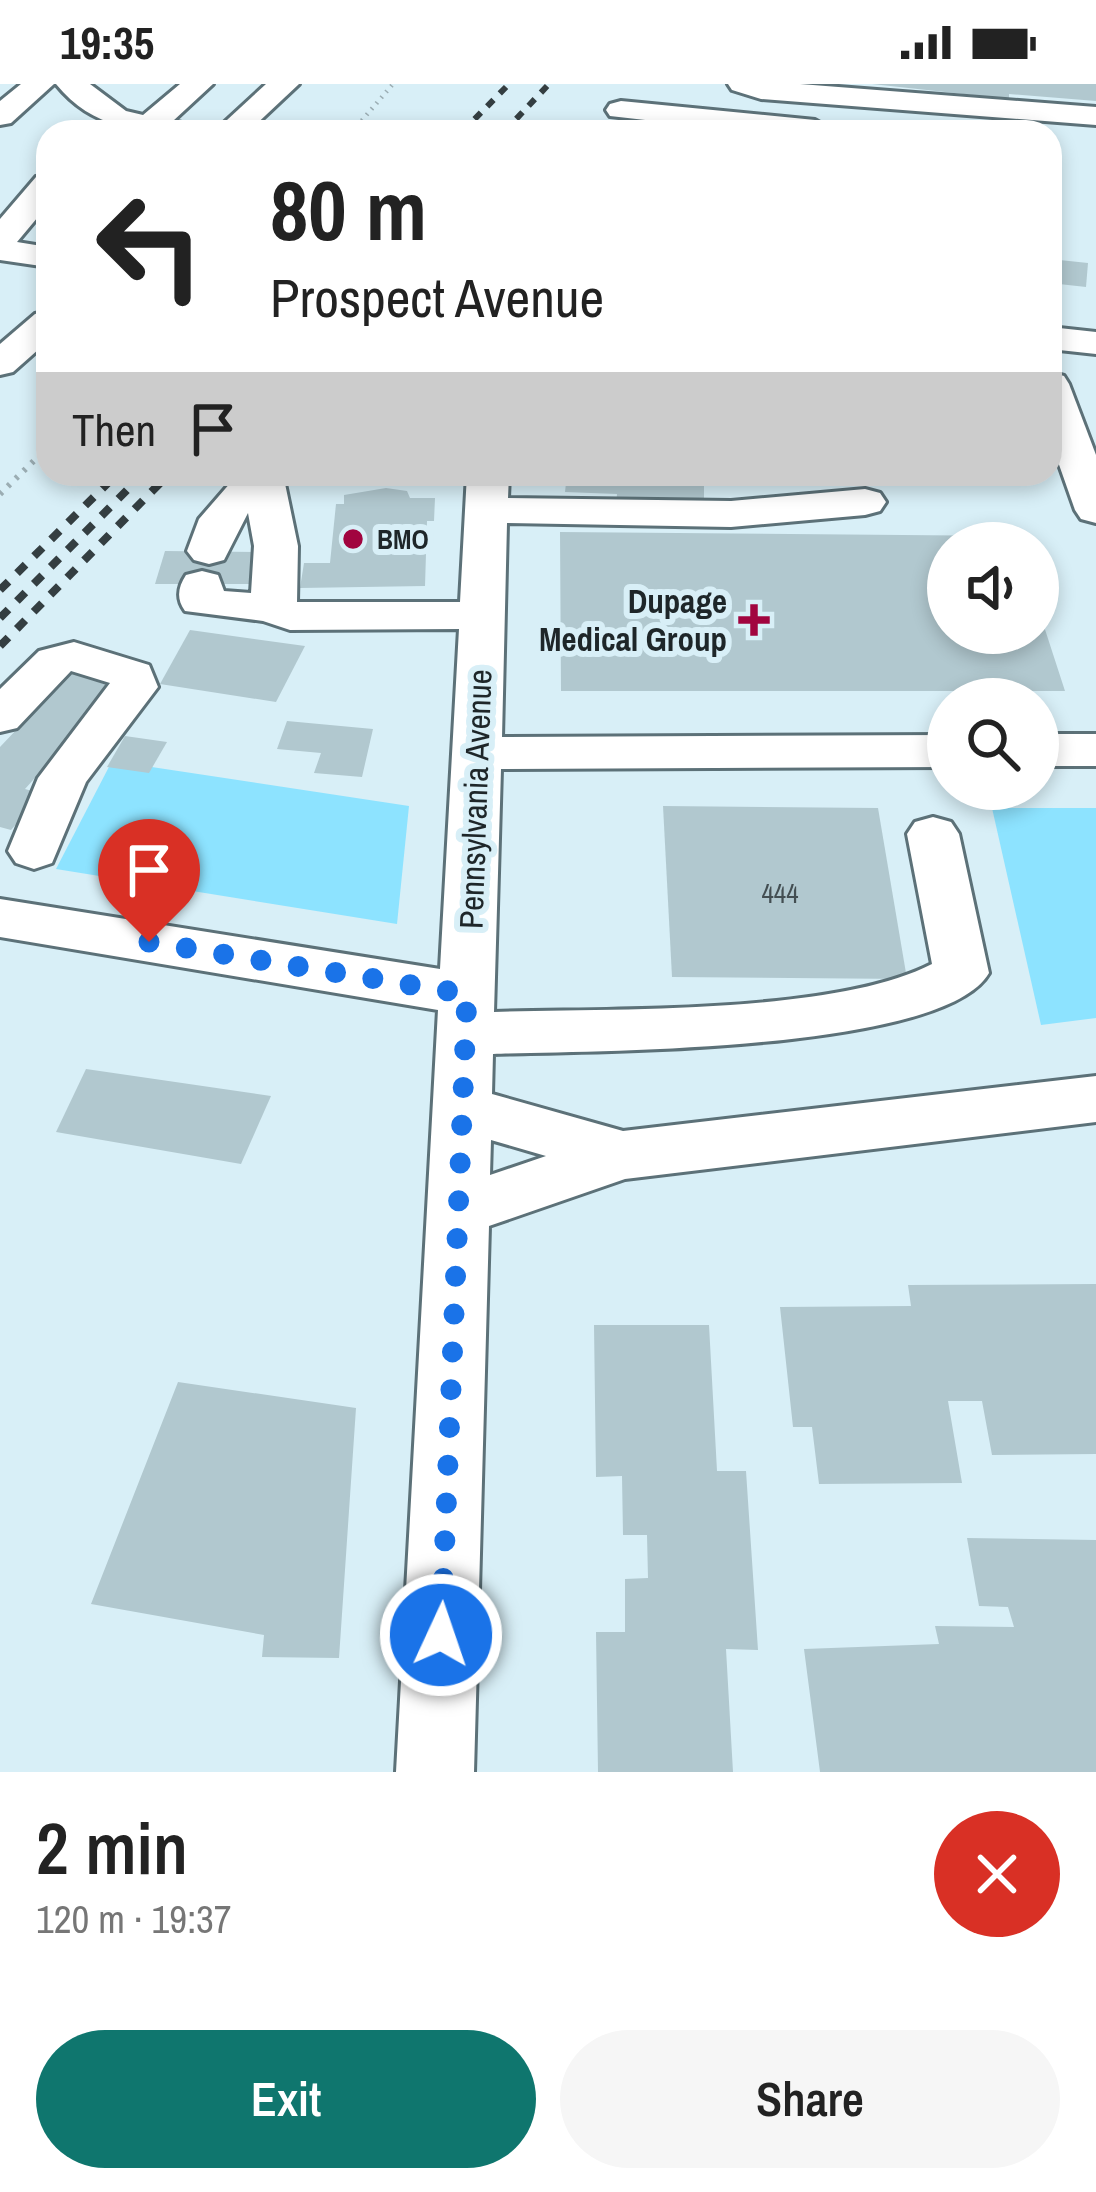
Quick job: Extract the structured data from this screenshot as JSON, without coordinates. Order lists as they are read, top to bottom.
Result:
{
  "streets": {
    "street": ["Pennsylvania Avenue"]
  },
  "places": {
    "other": ["BMO"],
    "health": ["Dupage Medical Group"]
  },
  "house_numbers": ["444"],
  "page": {
    "status": "19:35",
    "turn": ["80 m", "Prospect Avenue"],
    "then": "Then",
    "heading": ["2 min", "120 m · 19:37"],
    "buttons": ["Exit", "Share"]
  }
}
